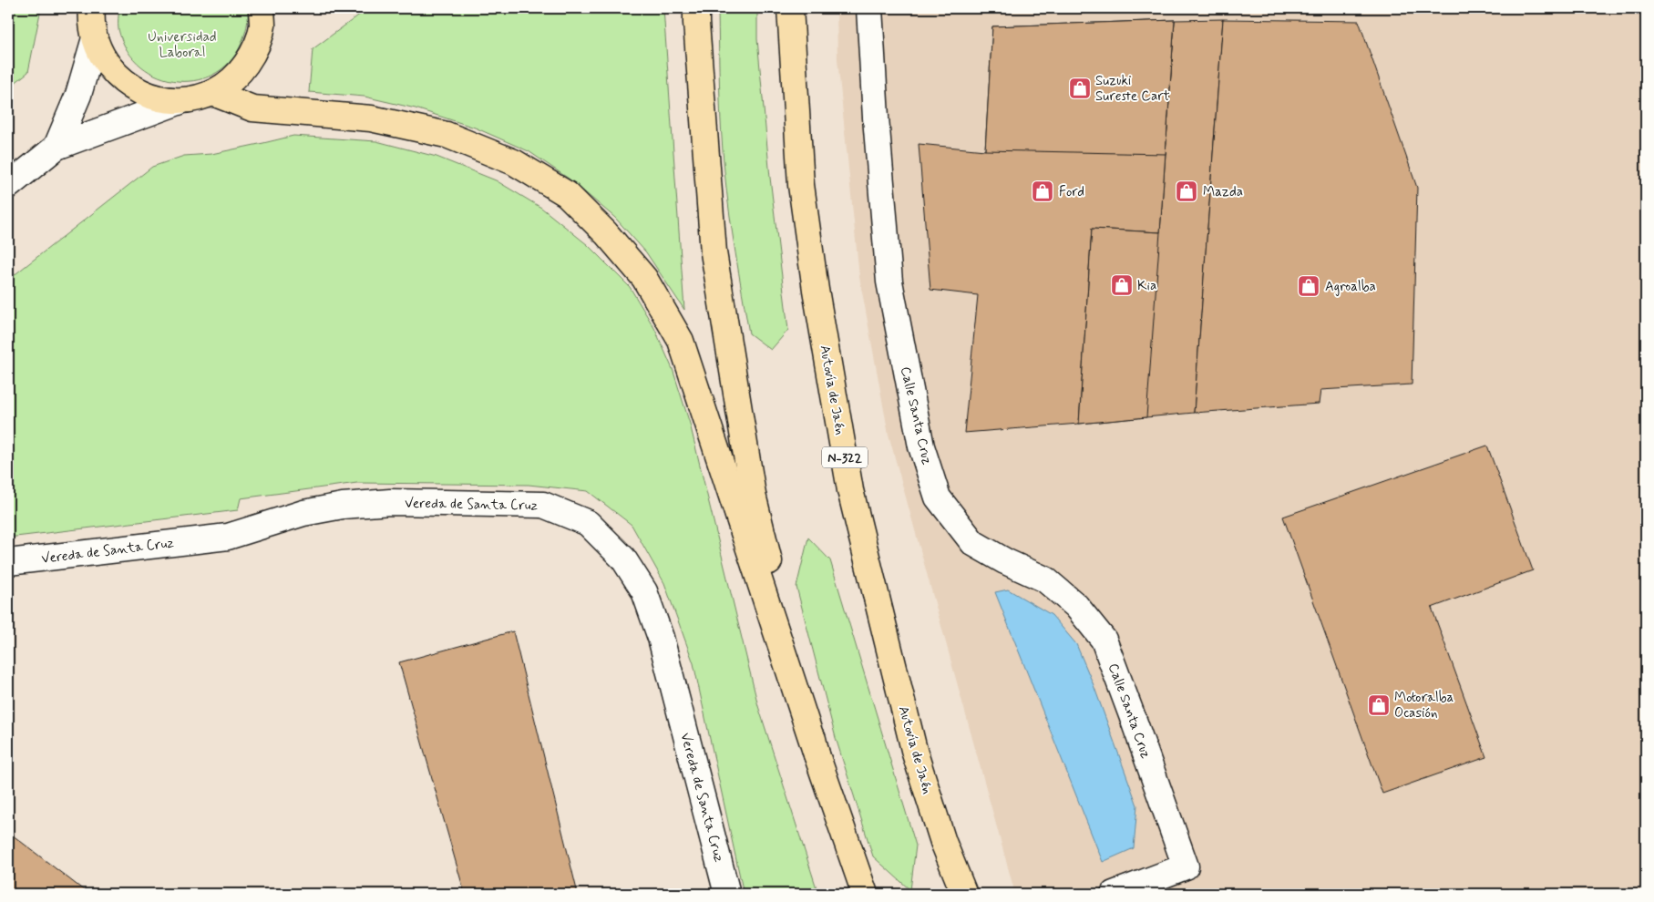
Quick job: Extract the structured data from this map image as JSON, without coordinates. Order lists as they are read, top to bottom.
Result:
{
  "streets": {
    "main road": ["Autovía de Jaén", "N-322"],
    "street": ["Calle Santa Cruz", "Vereda de Santa Cruz"]
  },
  "parks": ["Universidad Laboral"],
  "places": {
    "shop": [
      "Suzuki Sureste Cart",
      "Ford",
      "Mazda",
      "Kia",
      "Agroalba",
      "Motoralba Ocasión"
    ]
  }
}
